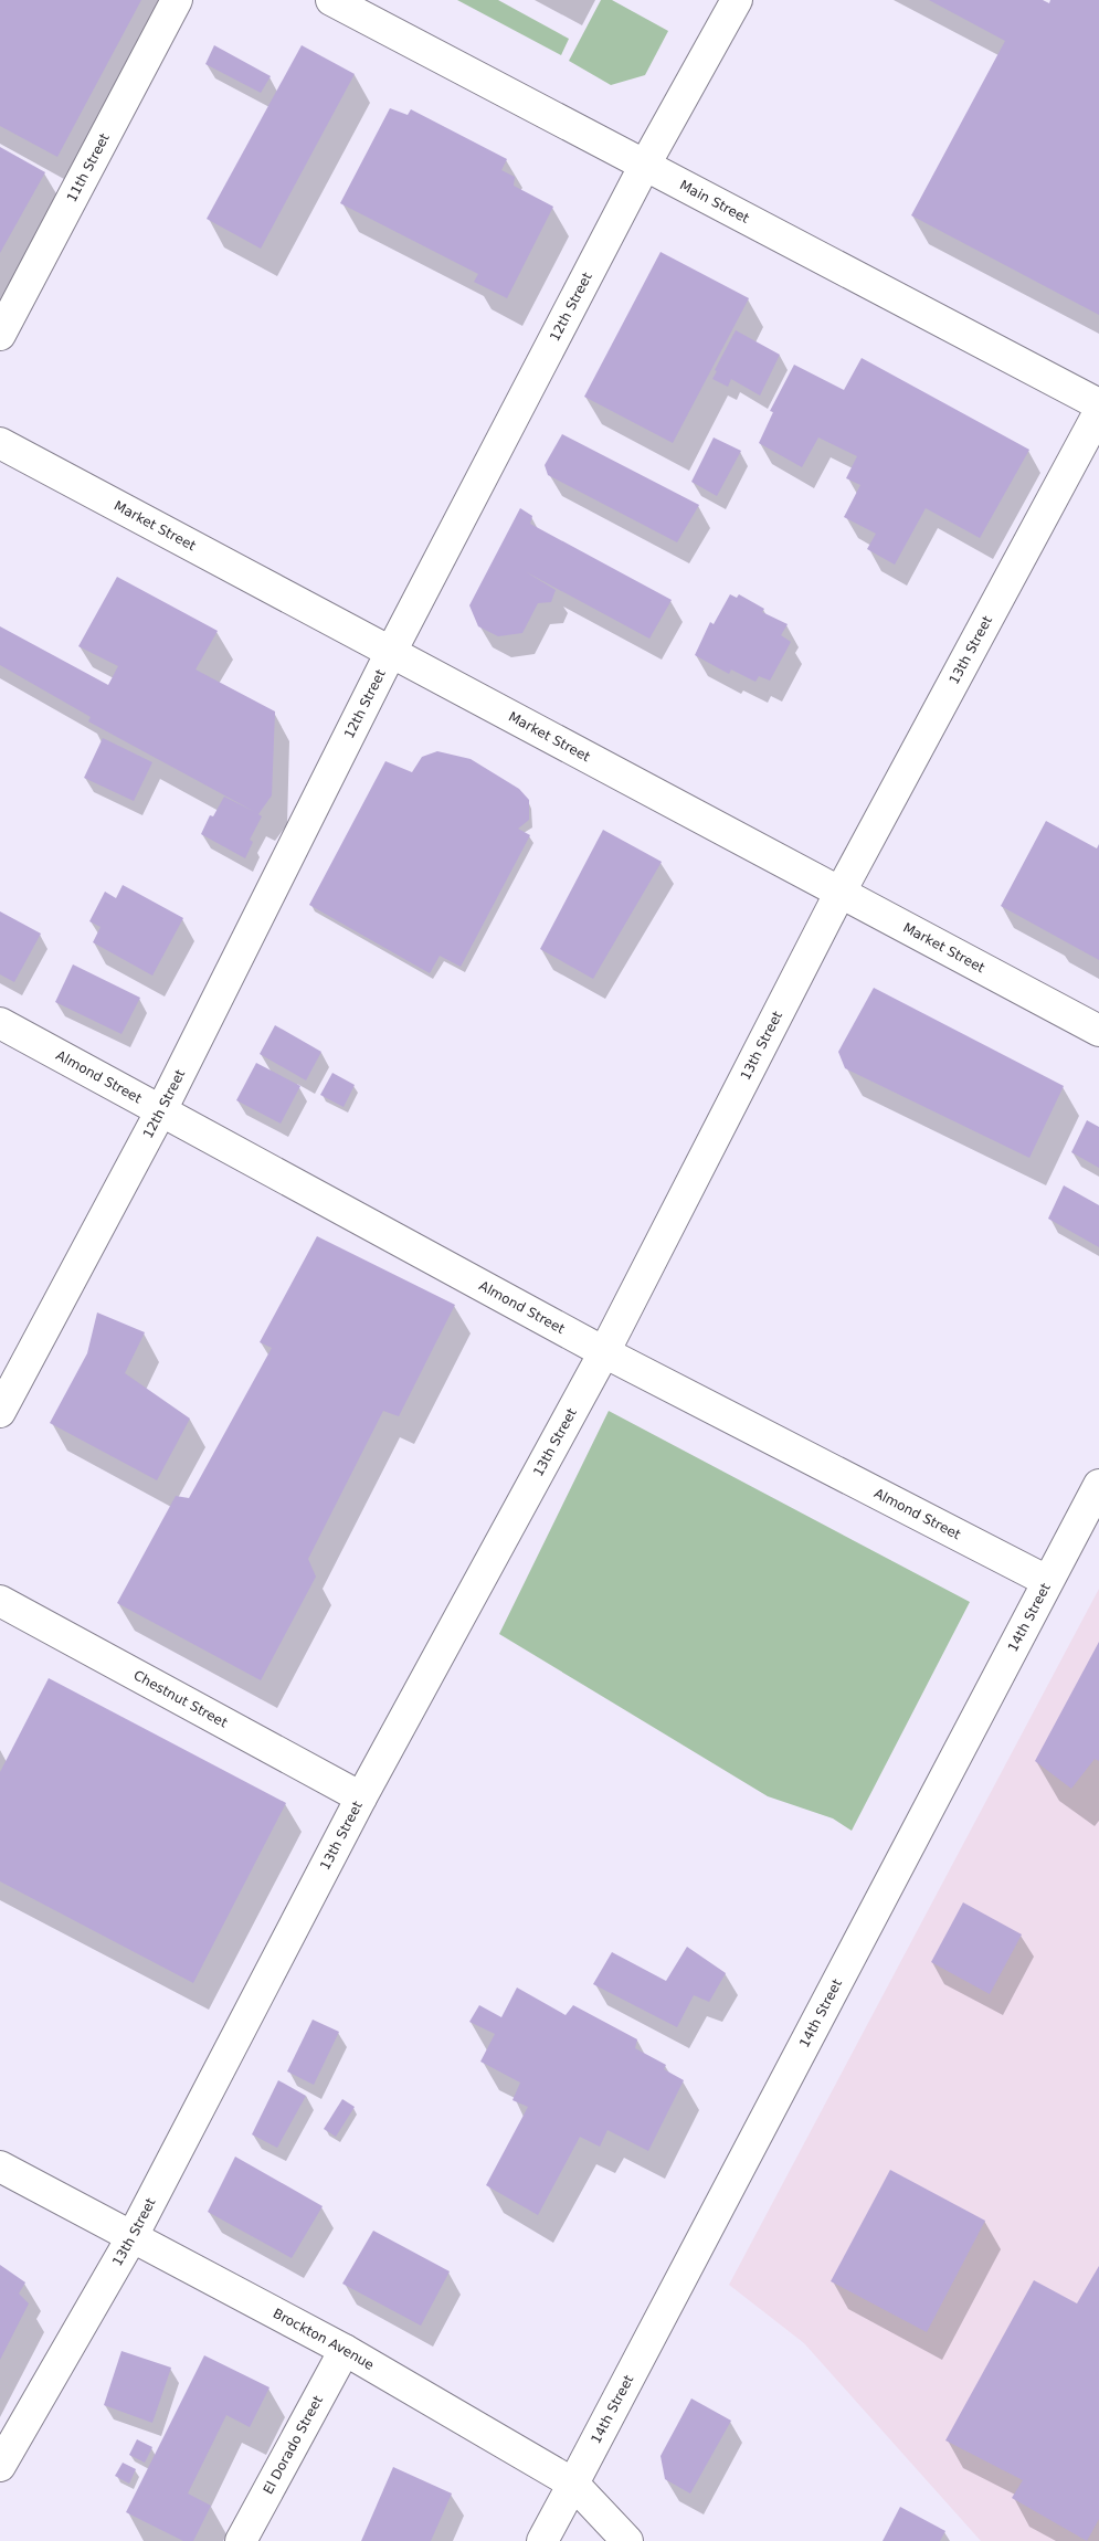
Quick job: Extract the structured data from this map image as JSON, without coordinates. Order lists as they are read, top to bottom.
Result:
{
  "streets": {
    "street": [
      "11th Street",
      "Main Street",
      "12th Street",
      "Market Street",
      "13th Street",
      "Almond Street",
      "14th Street",
      "Chestnut Street",
      "Brockton Avenue",
      "El Dorado Street"
    ]
  },
  "crossings": [
    ["Main Street", "12th Street"],
    ["12th Street", "Market Street"],
    ["12th Street", "Almond Street"],
    ["Market Street", "13th Street"],
    ["13th Street", "Almond Street"],
    ["13th Street", "Chestnut Street"],
    ["13th Street", "Brockton Avenue"],
    ["Almond Street", "14th Street"],
    ["14th Street", "Brockton Avenue"],
    ["Brockton Avenue", "El Dorado Street"]
  ]
}
